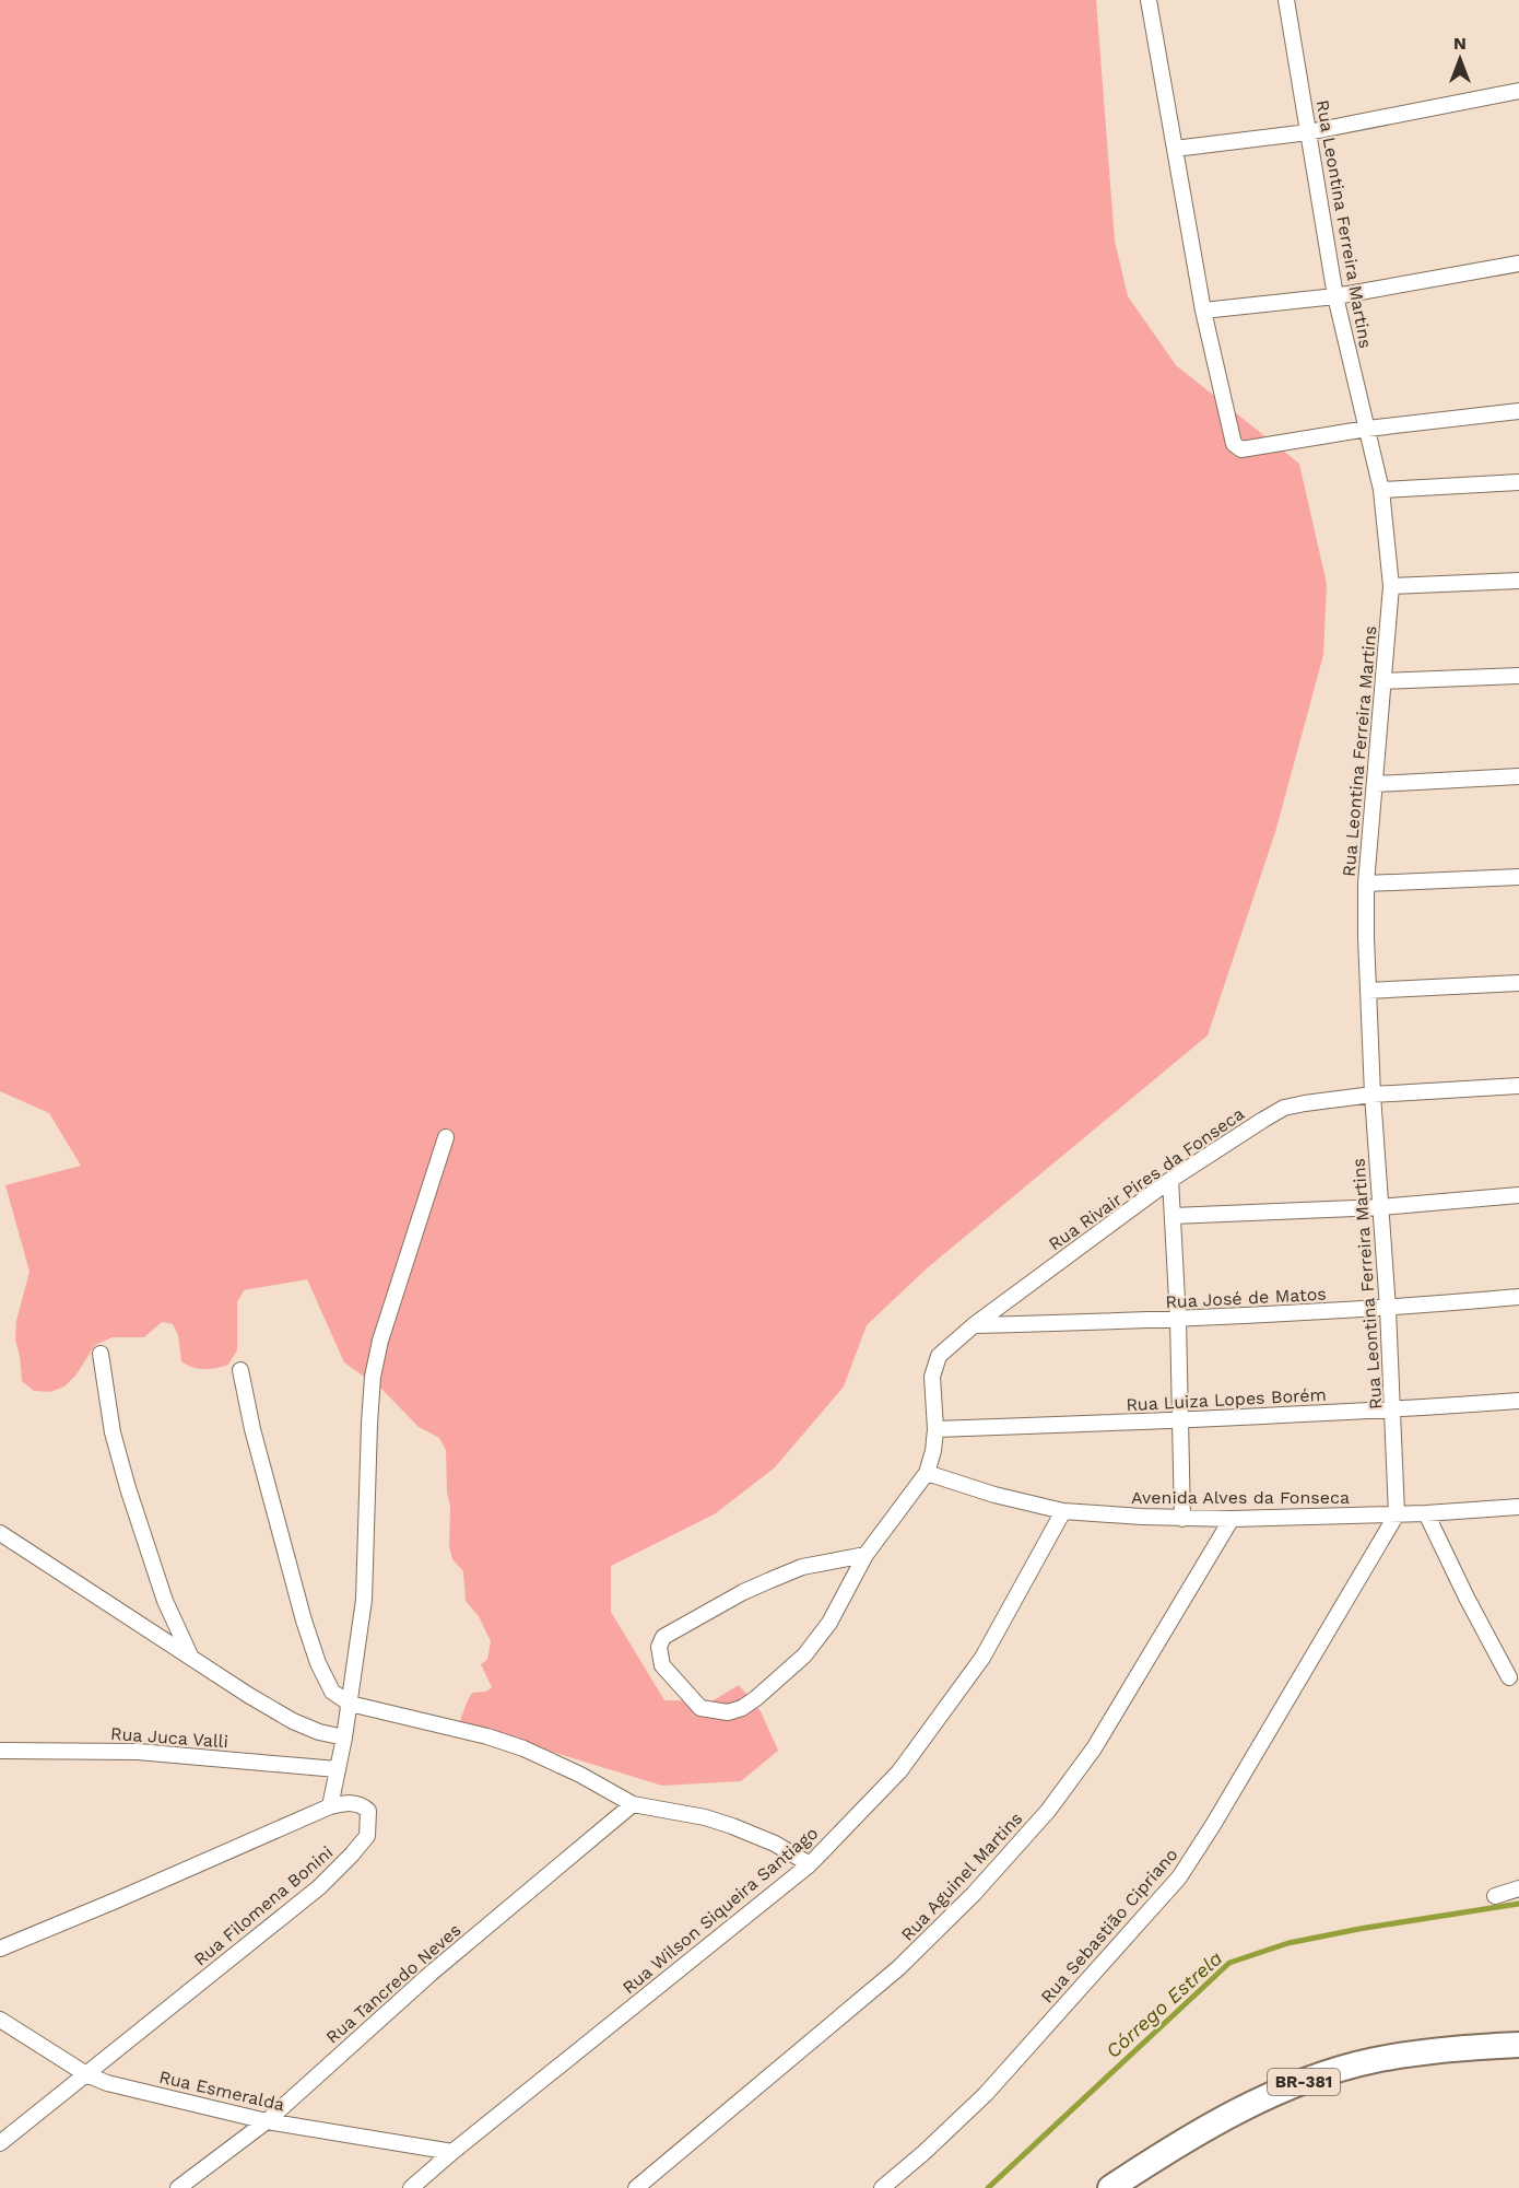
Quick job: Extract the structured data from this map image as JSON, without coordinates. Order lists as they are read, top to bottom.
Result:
{
  "streets": {
    "main road": ["BR-381"],
    "street": [
      "Rua Leontina Ferreira Martins",
      "Rua Rivair Pires da Fonseca",
      "Rua José de Matos",
      "Rua Luiza Lopes Borém",
      "Avenida Alves da Fonseca",
      "Rua Juca Valli",
      "Rua Aguinel Martins",
      "Rua Filomena Bonini",
      "Rua Wilson Siqueira Santiago",
      "Rua Sebastião Cipriano",
      "Rua Tancredo Neves",
      "Rua Esmeralda"
    ]
  },
  "crossings": [
    ["Rua Leontina Ferreira Martins", "Rua Rivair Pires da Fonseca"],
    ["Rua Leontina Ferreira Martins", "Rua José de Matos"],
    ["Rua Leontina Ferreira Martins", "Rua Luiza Lopes Borém"],
    ["Rua Leontina Ferreira Martins", "Avenida Alves da Fonseca"],
    ["Rua Leontina Ferreira Martins", "Rua Sebastião Cipriano"],
    ["Rua Rivair Pires da Fonseca", "Rua José de Matos"],
    ["Rua Rivair Pires da Fonseca", "Rua Luiza Lopes Borém"],
    ["Rua Rivair Pires da Fonseca", "Avenida Alves da Fonseca"],
    ["Avenida Alves da Fonseca", "Rua Aguinel Martins"],
    ["Avenida Alves da Fonseca", "Rua Wilson Siqueira Santiago"],
    ["Avenida Alves da Fonseca", "Rua Sebastião Cipriano"],
    ["Rua Filomena Bonini", "Rua Esmeralda"],
    ["Rua Wilson Siqueira Santiago", "Rua Esmeralda"],
    ["Rua Tancredo Neves", "Rua Esmeralda"]
  ],
  "water": ["Córrego Estrela"],
  "north": "top"
}
